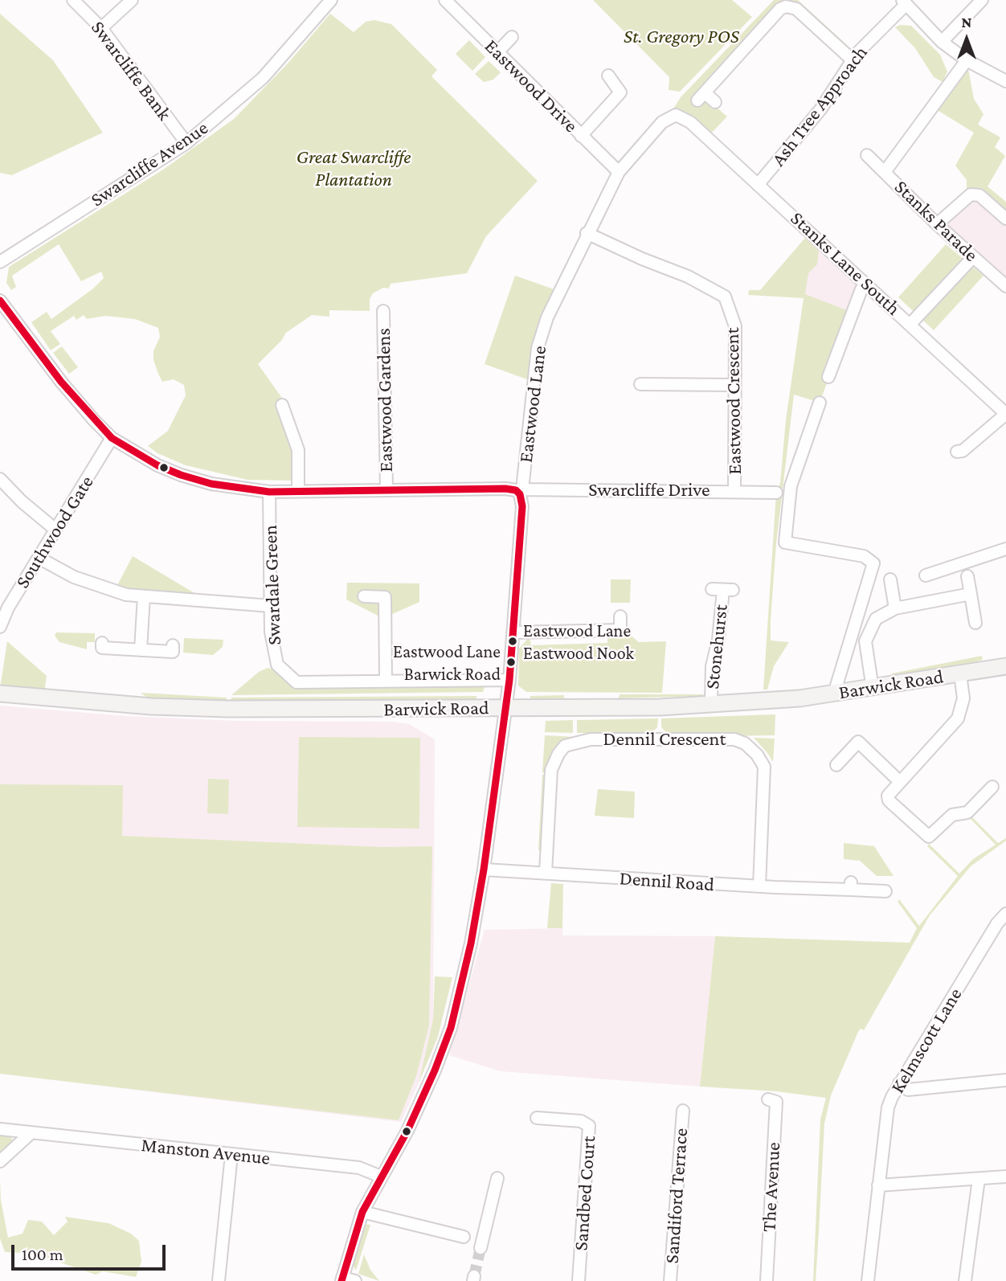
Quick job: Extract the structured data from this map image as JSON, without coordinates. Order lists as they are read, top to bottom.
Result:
{
  "streets": {
    "street": [
      "Swarcliffe Bank",
      "Eastwood Drive",
      "Ash Tree Approach",
      "Swarcliffe Avenue",
      "Stanks Parade",
      "Stanks Lane South",
      "Eastwood Gardens",
      "Eastwood Crescent",
      "Eastwood Lane",
      "Swarcliffe Drive",
      "Southwood Gate",
      "Swardale Green",
      "Stonehurst",
      "Barwick Road",
      "Dennil Crescent",
      "Dennil Road",
      "Kelmscott Lane",
      "Manston Avenue",
      "The Avenue",
      "Sandbed Court",
      "Sandiford Terrace"
    ]
  },
  "crossings": [
    ["Swarcliffe Bank", "Swarcliffe Avenue"],
    ["Eastwood Drive", "Eastwood Lane"],
    ["Ash Tree Approach", "Stanks Lane South"],
    ["Stanks Lane South", "Eastwood Lane"],
    ["Eastwood Gardens", "Swarcliffe Drive"],
    ["Eastwood Crescent", "Eastwood Lane"],
    ["Eastwood Crescent", "Swarcliffe Drive"],
    ["Eastwood Lane", "Swarcliffe Drive"],
    ["Eastwood Lane", "Swardale Green"],
    ["Eastwood Lane", "Barwick Road"],
    ["Eastwood Lane", "Dennil Road"],
    ["Eastwood Lane", "Manston Avenue"],
    ["Swarcliffe Drive", "Southwood Gate"],
    ["Swarcliffe Drive", "Swardale Green"],
    ["Stonehurst", "Barwick Road"],
    ["Dennil Crescent", "Dennil Road"]
  ],
  "parks": ["St. Gregory POS", "Great Swarcliffe Plantation"],
  "places": ["Eastwood Lane Eastwood Nook", "Eastwood Lane Barwick Road"],
  "scale_bar": "100 m",
  "north": "top"
}
